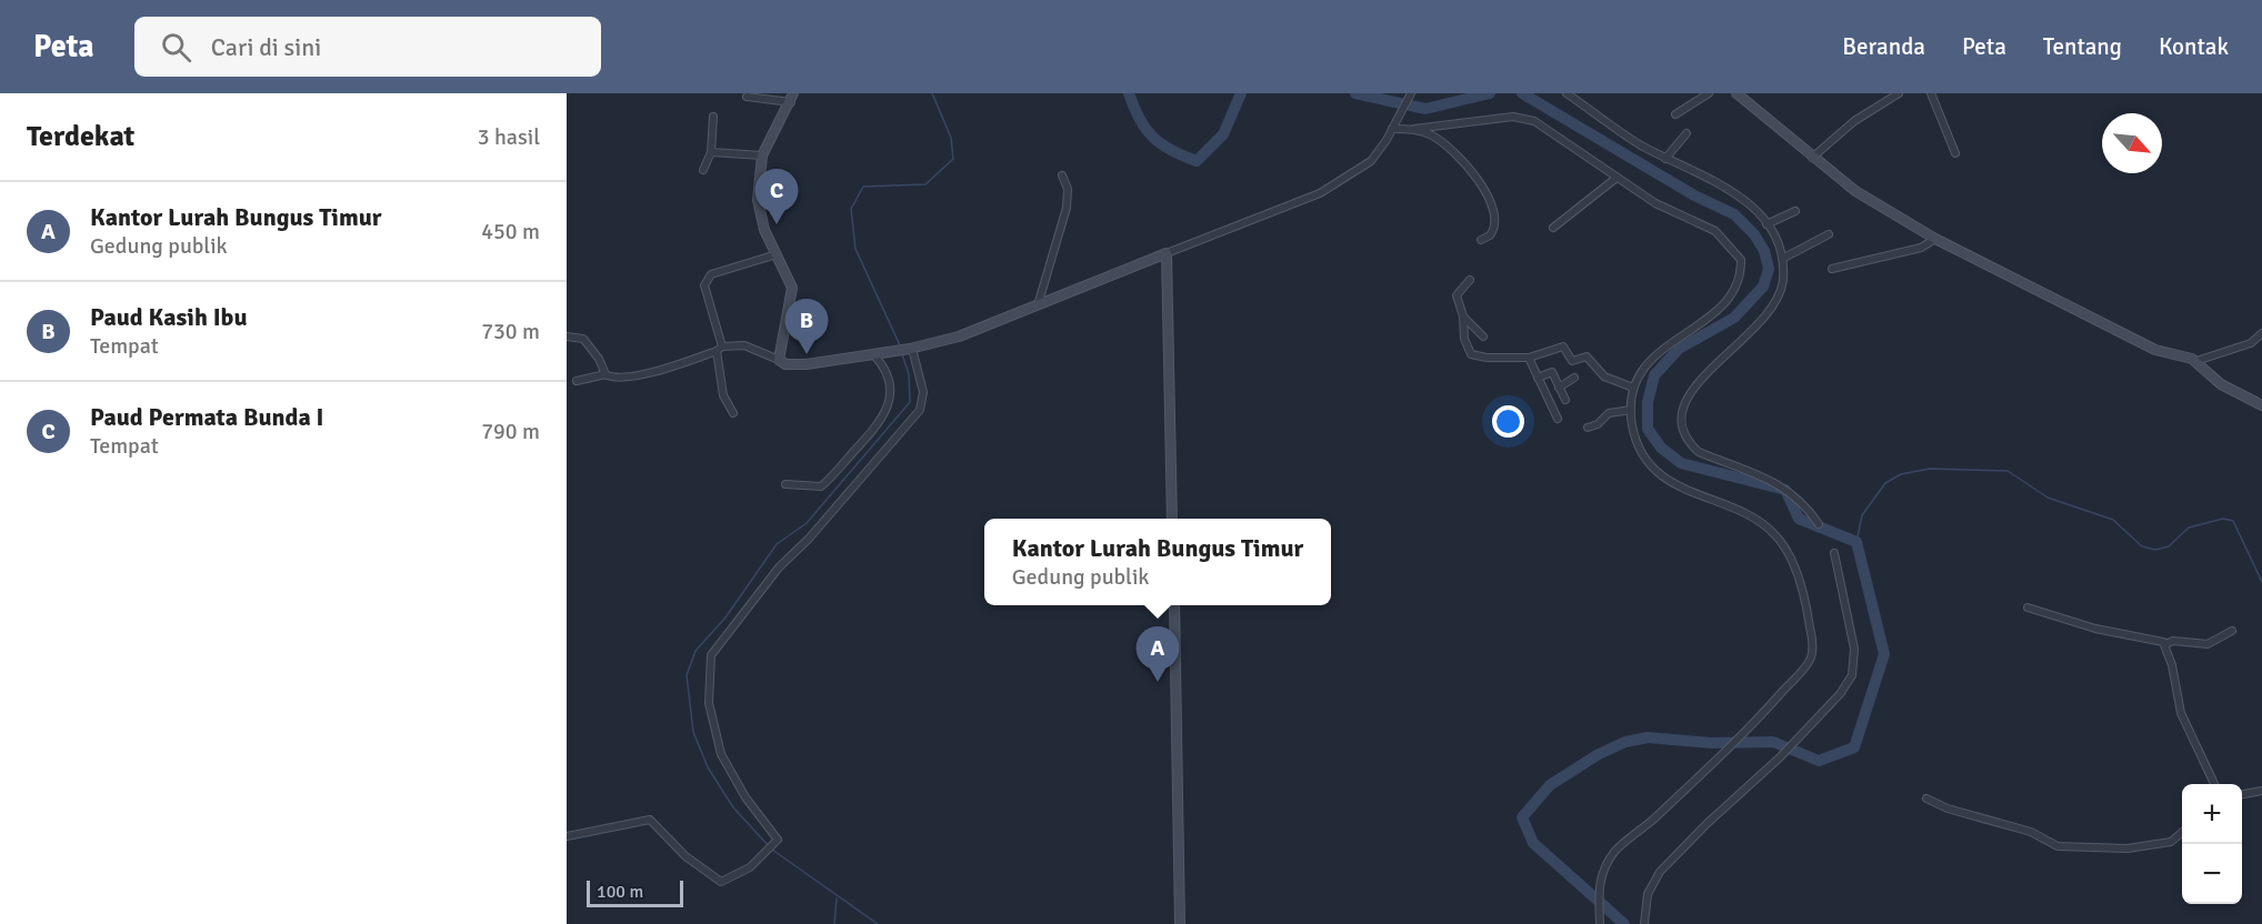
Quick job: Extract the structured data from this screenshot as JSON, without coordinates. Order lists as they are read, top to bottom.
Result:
{
  "scale_bar": "100 m",
  "north": "bottom right",
  "page": {
    "header": "Peta",
    "search": "Cari di sini",
    "nav": [
      "Beranda",
      "Peta",
      "Tentang",
      "Kontak"
    ],
    "heading": ["Terdekat", "3 hasil"],
    "pins": ["C", "B", "A"],
    "list": [
      {
        "mark": "A",
        "name": "Kantor Lurah Bungus Timur",
        "note": "Gedung publik",
        "value": "450 m"
      },
      {
        "mark": "B",
        "name": "Paud Kasih Ibu",
        "note": "Tempat",
        "value": "730 m"
      },
      {
        "mark": "C",
        "name": "Paud Permata Bunda I",
        "note": "Tempat",
        "value": "790 m"
      }
    ],
    "popup": ["Kantor Lurah Bungus Timur", "Gedung publik"],
    "map_buttons": ["+", "−"],
    "scale": "100 m"
  }
}
